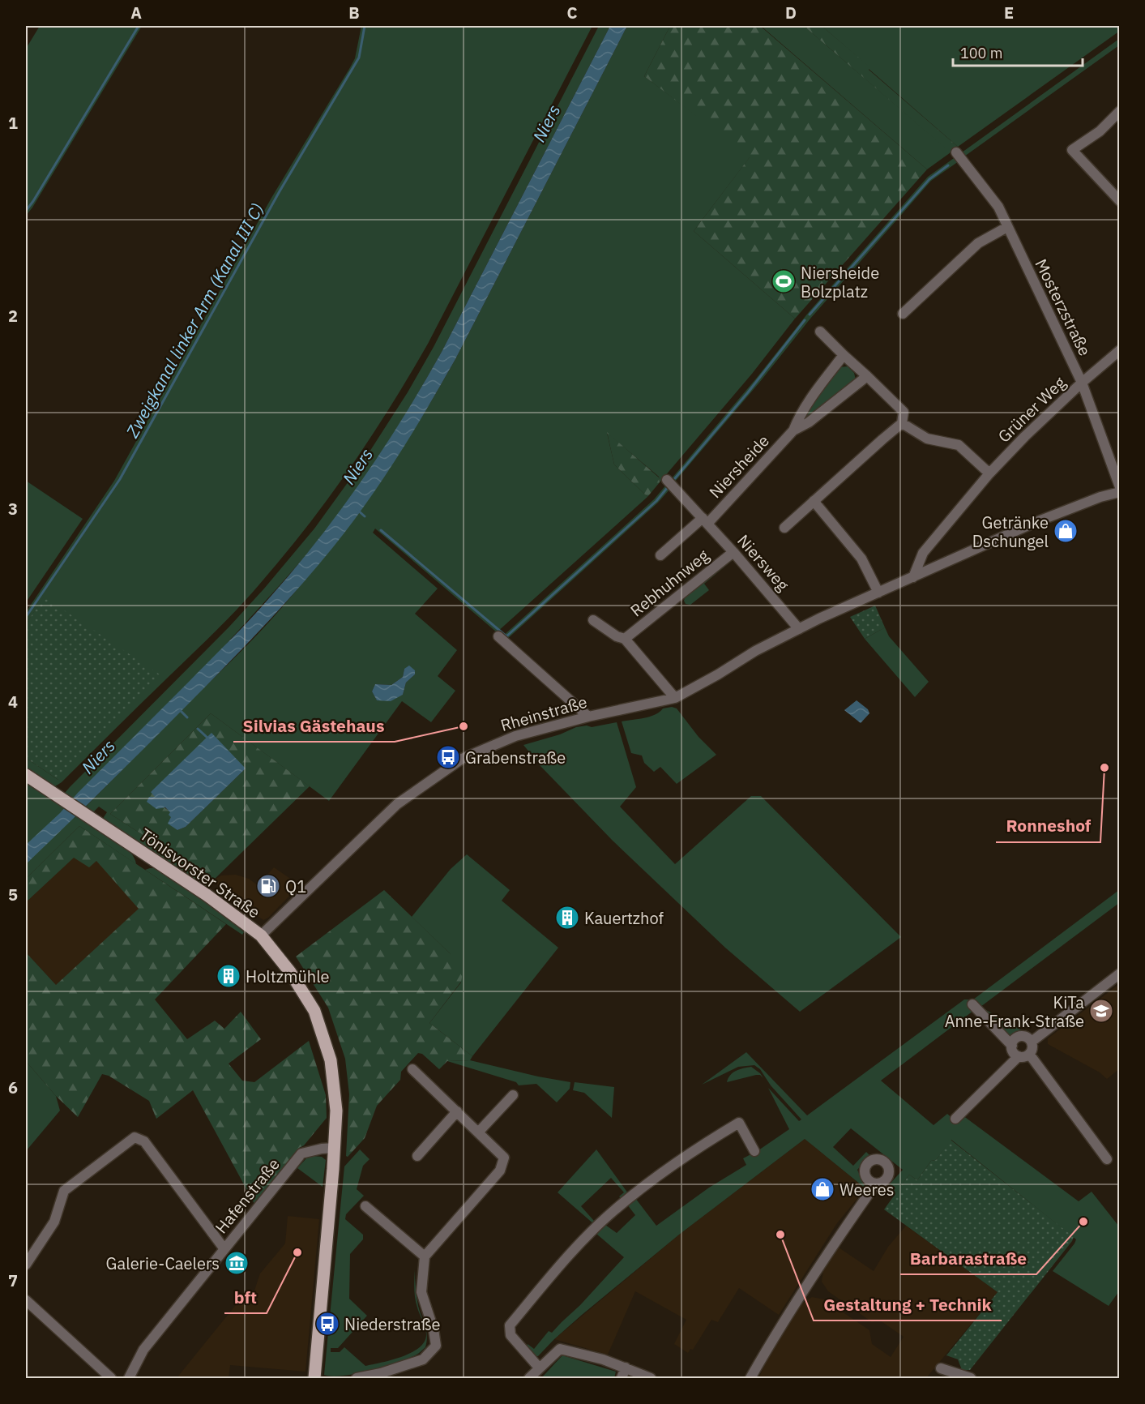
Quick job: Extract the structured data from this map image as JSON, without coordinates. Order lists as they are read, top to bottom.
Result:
{
  "streets": {
    "main road": ["Tönisvorster Straße"],
    "street": [
      "Mosterzstraße",
      "Grüner Weg",
      "Niersheide",
      "Niersweg",
      "Rebhuhnweg",
      "Rheinstraße",
      "Hafenstraße"
    ]
  },
  "crossings": [
    ["Mosterzstraße", "Grüner Weg"],
    ["Grüner Weg", "Rheinstraße"],
    ["Niersheide", "Niersweg"],
    ["Niersweg", "Rebhuhnweg"],
    ["Niersweg", "Rheinstraße"],
    ["Rheinstraße", "Tönisvorster Straße"],
    ["Tönisvorster Straße", "Hafenstraße"]
  ],
  "water": ["Niers", "Zweigkanal linker Arm (Kanal III C)"],
  "places": {
    "sports": ["Niersheide Bolzplatz"],
    "shop": ["Getränke Dschungel", "Weeres"],
    "other": [
      "Silvias Gästehaus",
      "Ronneshof",
      "Barbarastraße",
      "Gestaltung + Technik",
      "bft"
    ],
    "bus stop": ["Grabenstraße", "Niederstraße"],
    "fuel station": ["Q1"],
    "building": ["Kauertzhof", "Holtzmühle"],
    "school or university": ["KiTa Anne-Frank-Straße"],
    "museum": ["Galerie-Caelers"]
  },
  "scale_bar": "100 m",
  "grid": {
    "columns": [
      "A",
      "B",
      "C",
      "D",
      "E"
    ],
    "rows": [
      "1",
      "2",
      "3",
      "4",
      "5",
      "6",
      "7"
    ]
  }
}
